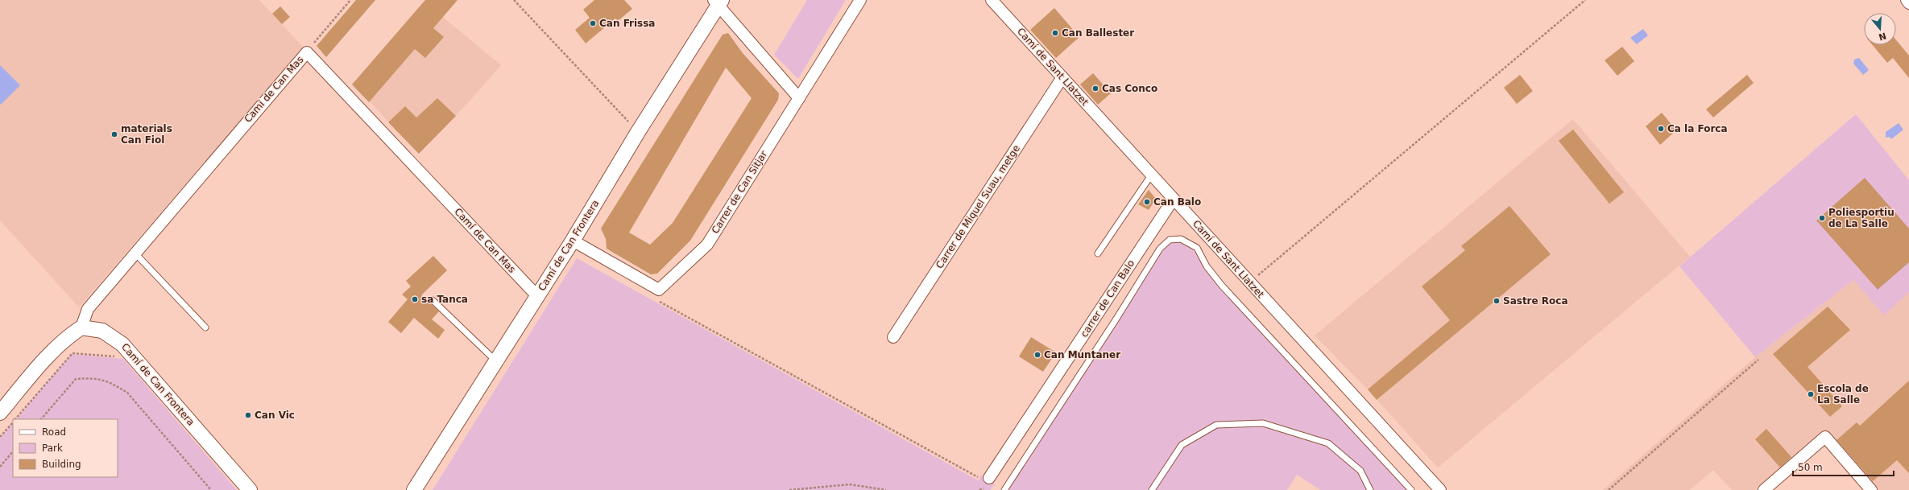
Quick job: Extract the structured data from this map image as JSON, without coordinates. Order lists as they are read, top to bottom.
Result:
{
  "streets": {
    "street": [
      "Camí de Sant Llatzet",
      "Camí de Can Mas",
      "Carrer de Can Sitjar",
      "Carrer de Miquel Suau, metge",
      "Camí de Can Frontera",
      "carrer de Can Balo"
    ]
  },
  "crossings": [
    ["Camí de Sant Llatzet", "Carrer de Miquel Suau, metge"],
    ["Camí de Sant Llatzet", "carrer de Can Balo"],
    ["Camí de Can Mas", "Camí de Can Frontera"],
    ["Carrer de Can Sitjar", "Camí de Can Frontera"]
  ],
  "places": [
    "Can Frissa",
    "Can Ballester",
    "Cas Conco",
    "Ca la Forca",
    "materials Can Fiol",
    "Can Balo",
    "Poliesportiu de La Salle",
    "sa Tanca",
    "Sastre Roca",
    "Can Muntaner",
    "Escola de La Salle",
    "Can Vic"
  ],
  "legend": ["Road", "Park", "Building"],
  "scale_bar": "50 m",
  "north": "bottom"
}
